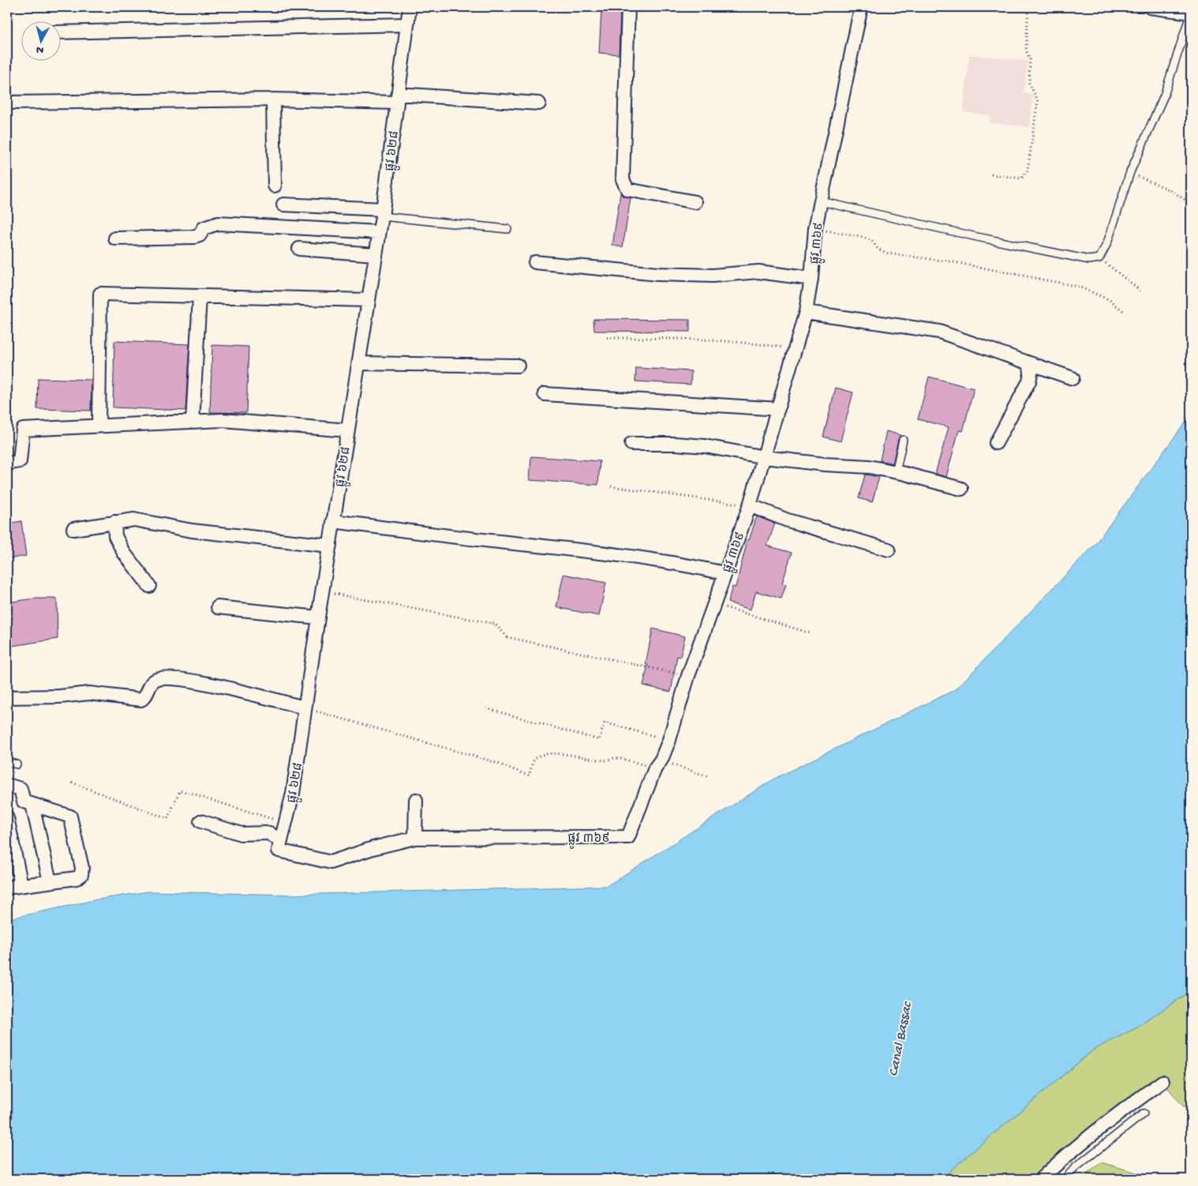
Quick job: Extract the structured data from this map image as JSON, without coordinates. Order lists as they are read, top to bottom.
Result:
{
  "streets": {
    "street": ["ផ្លូវ ៦២៨", "ផ្លូវ ៣៦៩"]
  },
  "crossings": [
    ["ផ្លូវ ៦២៨", "ផ្លូវ ៣៦៩"]
  ],
  "water": ["Canal Bassac"],
  "north": "bottom"
}
